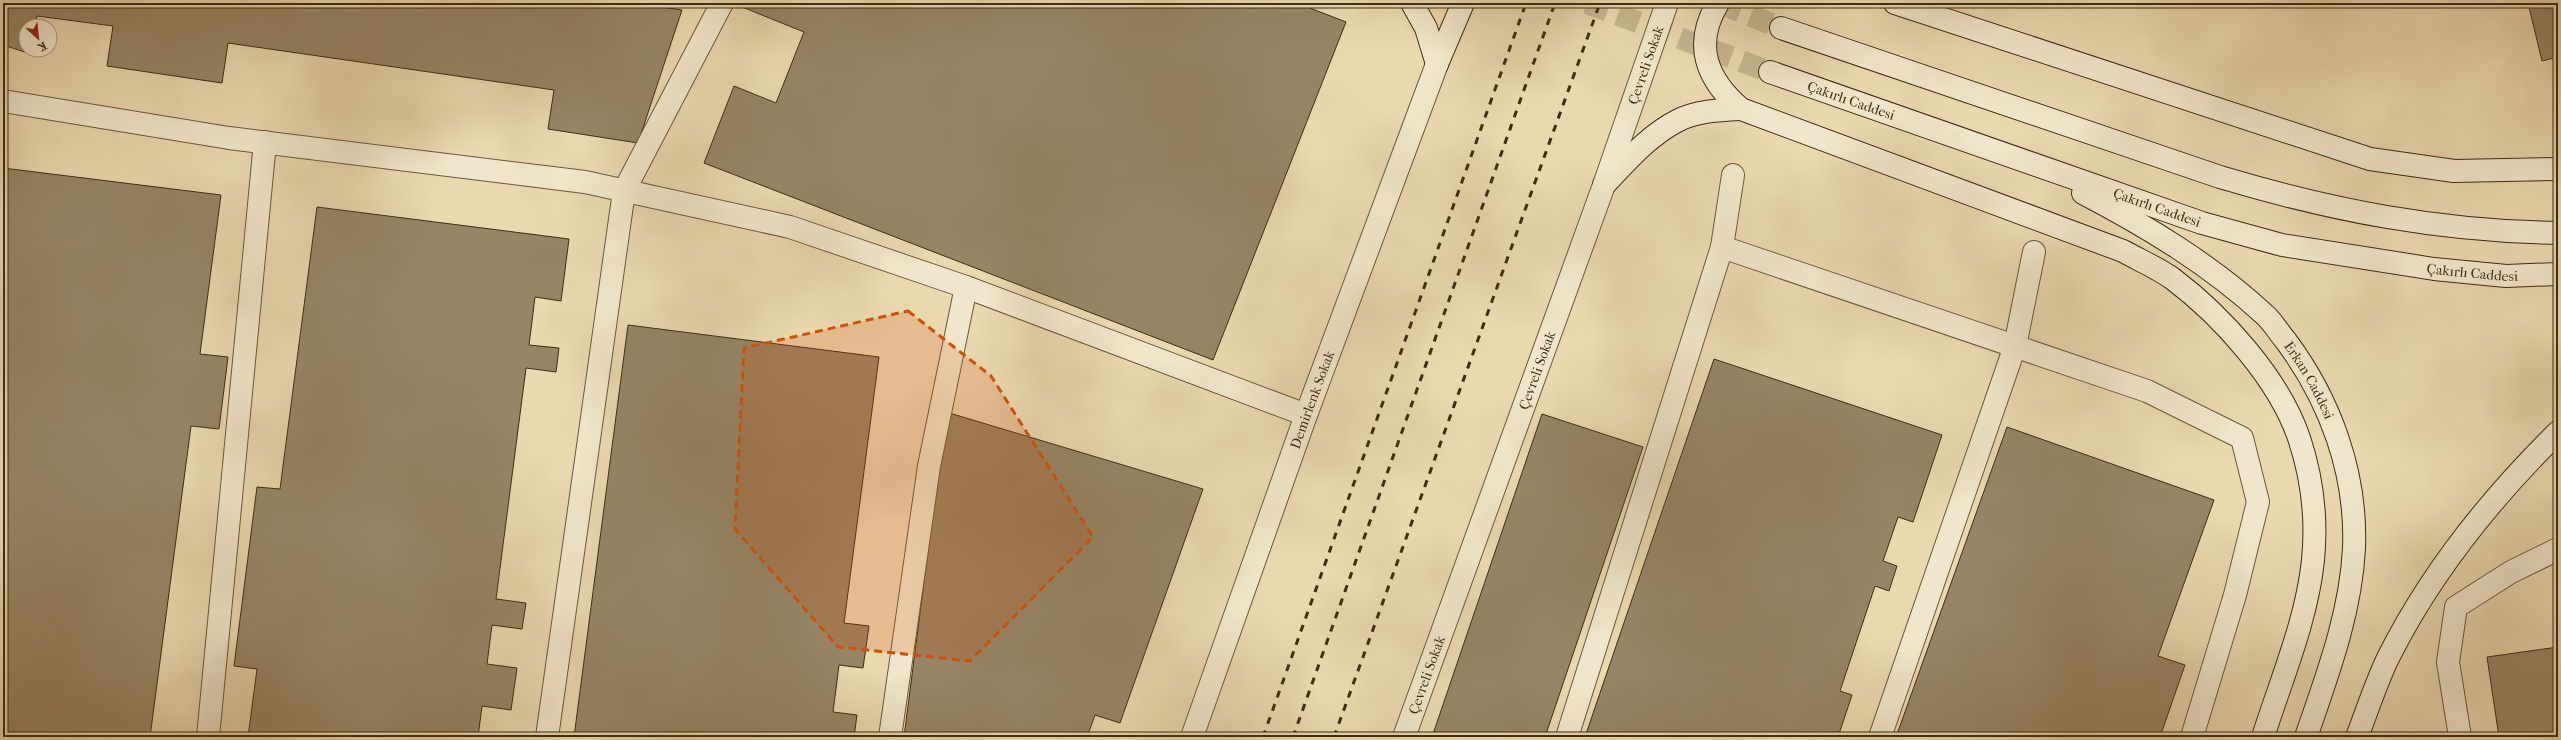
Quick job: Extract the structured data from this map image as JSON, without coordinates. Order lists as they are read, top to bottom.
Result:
{
  "streets": {
    "street": [
      "Çevreli Sokak",
      "Çakırlı Caddesi",
      "Erkan Caddesi",
      "Demirlenk Sokak"
    ]
  },
  "crossings": [
    ["Çakırlı Caddesi", "Erkan Caddesi"]
  ],
  "north": "bottom right"
}
